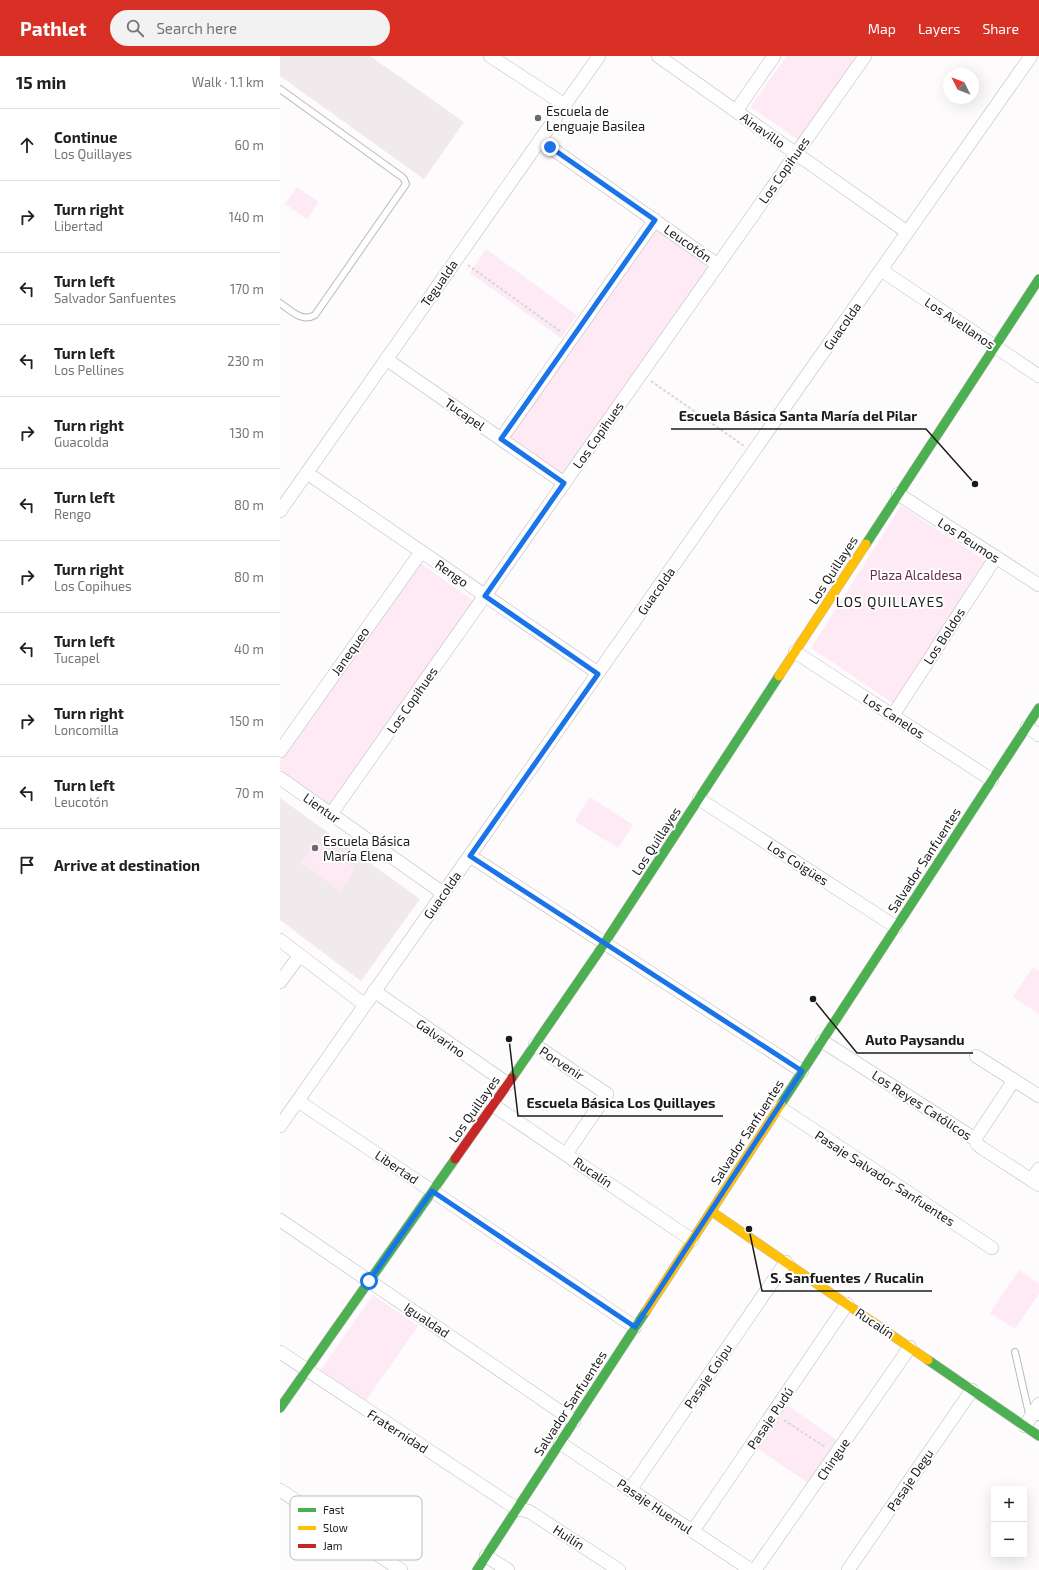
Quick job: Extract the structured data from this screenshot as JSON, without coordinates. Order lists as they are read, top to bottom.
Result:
{
  "streets": {
    "street": [
      "Ainavillo",
      "Los Copihues",
      "Leucotón",
      "Tegualda",
      "Los Avellanos",
      "Guacolda",
      "Tucapel",
      "Los Peumos",
      "Los Quillayes",
      "Rengo",
      "Los Boldos",
      "Janequeo",
      "Los Canelos",
      "Lientur",
      "Salvador Sanfuentes",
      "Los Coigües",
      "Galvarino",
      "Porvenir",
      "Los Reyes Católicos",
      "Libertad",
      "Rucalín",
      "Pasaje Salvador Sanfuentes",
      "Igualdad",
      "Pasaje Coipu",
      "Pasaje Pudú",
      "Fraternidad",
      "Chingue",
      "Pasaje Degu",
      "Pasaje Huemul",
      "Huilín"
    ]
  },
  "crossings": [
    ["Ainavillo", "Los Copihues"],
    ["Ainavillo", "Guacolda"],
    ["Los Copihues", "Leucotón"],
    ["Los Copihues", "Tucapel"],
    ["Los Copihues", "Rengo"],
    ["Los Copihues", "Lientur"],
    ["Leucotón", "Tegualda"],
    ["Tegualda", "Tucapel"],
    ["Tegualda", "Rengo"],
    ["Los Avellanos", "Guacolda"],
    ["Los Avellanos", "Los Quillayes"],
    ["Guacolda", "Rengo"],
    ["Guacolda", "Lientur"],
    ["Guacolda", "Galvarino"],
    ["Guacolda", "Libertad"],
    ["Los Peumos", "Los Quillayes"],
    ["Los Peumos", "Los Boldos"],
    ["Los Quillayes", "Los Canelos"],
    ["Los Quillayes", "Los Coigües"],
    ["Los Quillayes", "Galvarino"],
    ["Los Quillayes", "Porvenir"],
    ["Los Quillayes", "Libertad"],
    ["Los Quillayes", "Rucalín"],
    ["Los Quillayes", "Igualdad"],
    ["Los Quillayes", "Fraternidad"],
    ["Rengo", "Janequeo"],
    ["Los Boldos", "Los Canelos"],
    ["Los Canelos", "Salvador Sanfuentes"],
    ["Salvador Sanfuentes", "Los Coigües"],
    ["Salvador Sanfuentes", "Los Reyes Católicos"],
    ["Salvador Sanfuentes", "Libertad"],
    ["Salvador Sanfuentes", "Rucalín"],
    ["Salvador Sanfuentes", "Pasaje Salvador Sanfuentes"],
    ["Salvador Sanfuentes", "Igualdad"],
    ["Salvador Sanfuentes", "Fraternidad"],
    ["Salvador Sanfuentes", "Pasaje Huemul"],
    ["Salvador Sanfuentes", "Huilín"],
    ["Porvenir", "Rucalín"],
    ["Rucalín", "Pasaje Coipu"],
    ["Rucalín", "Pasaje Pudú"],
    ["Rucalín", "Chingue"],
    ["Rucalín", "Pasaje Degu"],
    ["Pasaje Coipu", "Pasaje Huemul"],
    ["Pasaje Pudú", "Pasaje Huemul"],
    ["Fraternidad", "Huilín"]
  ],
  "districts": ["LOS QUILLAYES"],
  "parks": ["Plaza Alcaldesa"],
  "places": [
    "Escuela de Lenguaje Basilea",
    "Escuela Básica Santa María del Pilar",
    "Escuela Básica María Elena",
    "Auto Paysandu",
    "Escuela Básica Los Quillayes",
    "S. Sanfuentes / Rucalin"
  ],
  "legend": ["Fast", "Slow", "Jam"],
  "north": "top left",
  "page": {
    "header": "Pathlet",
    "search": "Search here",
    "nav": ["Map", "Layers", "Share"],
    "heading": ["15 min", "Walk · 1.1 km"],
    "list": [
      ["Continue", "Los Quillayes", "60 m"],
      ["Turn right", "Libertad", "140 m"],
      ["Turn left", "Salvador Sanfuentes", "170 m"],
      ["Turn left", "Los Pellines", "230 m"],
      ["Turn right", "Guacolda", "130 m"],
      ["Turn left", "Rengo", "80 m"],
      ["Turn right", "Los Copihues", "80 m"],
      ["Turn left", "Tucapel", "40 m"],
      ["Turn right", "Loncomilla", "150 m"],
      ["Turn left", "Leucotón", "70 m"],
      "Arrive at destination"
    ],
    "map_buttons": ["+", "−"]
  }
}
